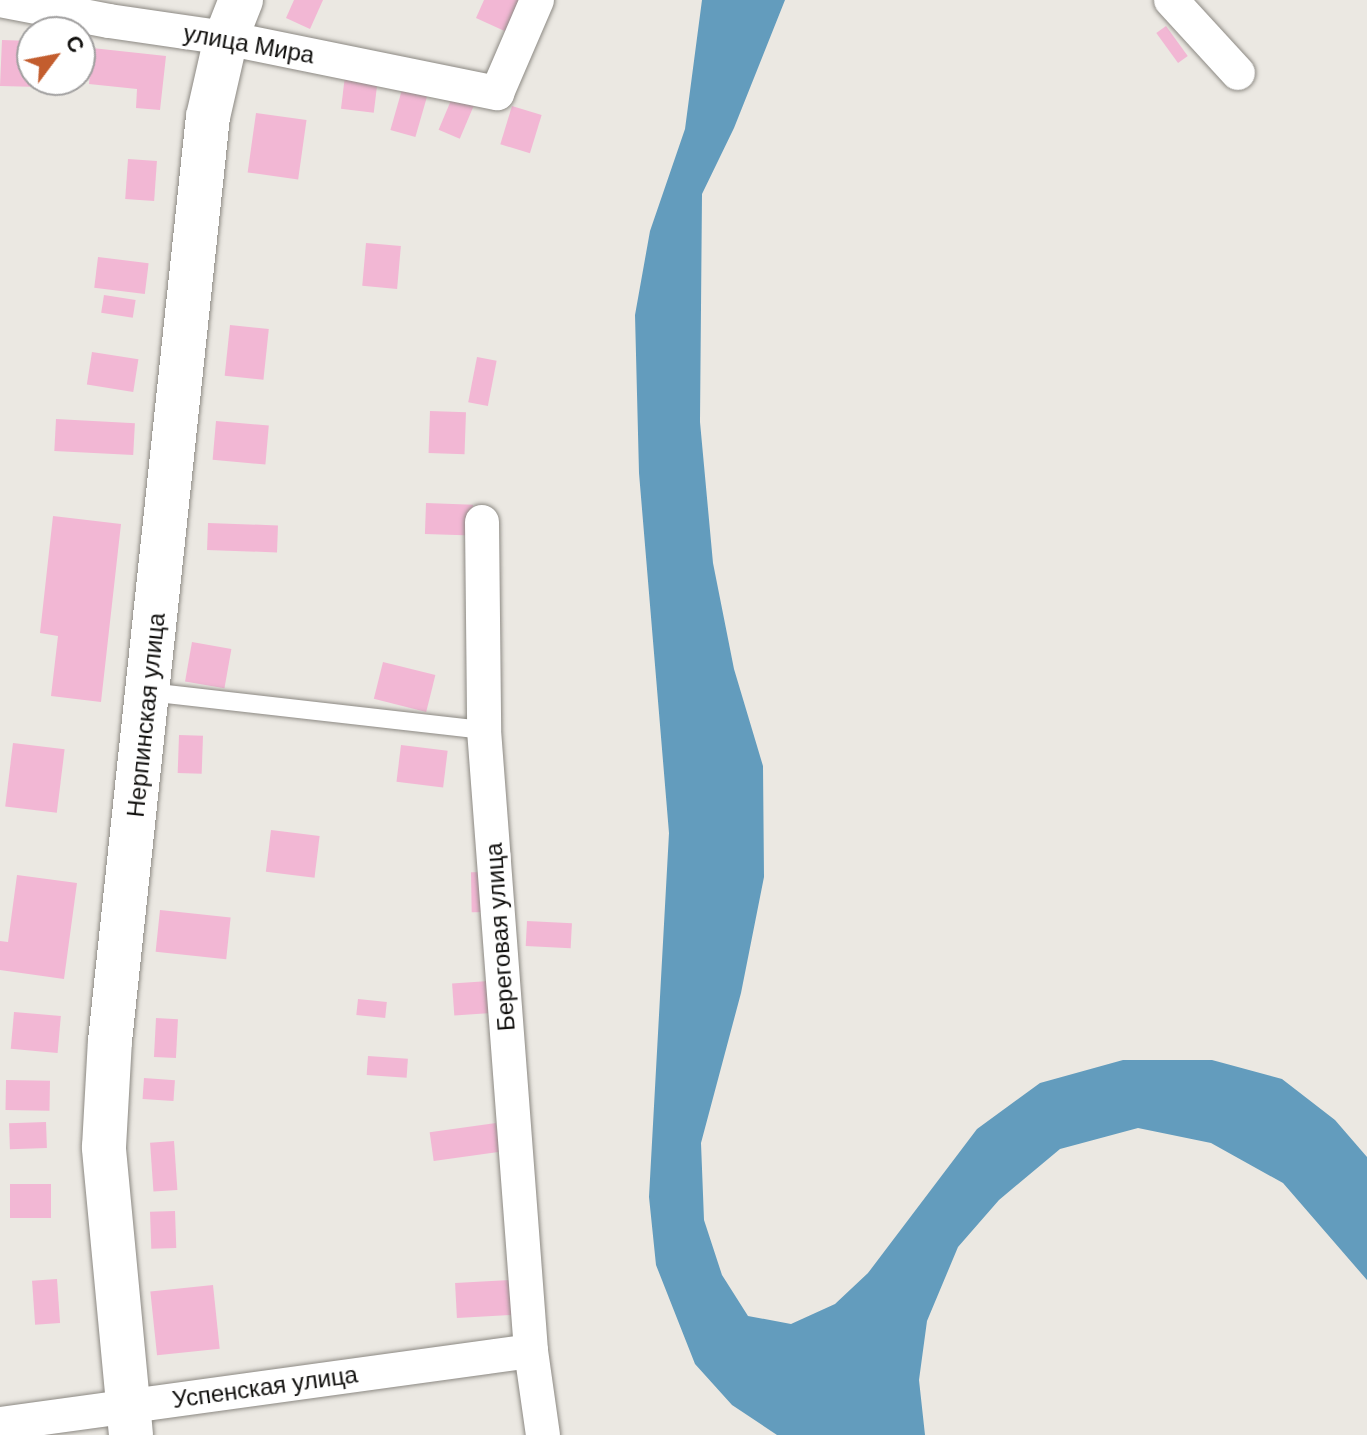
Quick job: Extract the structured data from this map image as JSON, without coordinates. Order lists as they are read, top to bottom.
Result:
{
  "streets": {
    "main road": ["Нерпинская улица"],
    "street": ["улица Мира", "Береговая улица", "Успенская улица"]
  },
  "crossings": [
    ["улица Мира", "Нерпинская улица"],
    ["Нерпинская улица", "Успенская улица"],
    ["Береговая улица", "Успенская улица"]
  ],
  "north": "top right"
}
